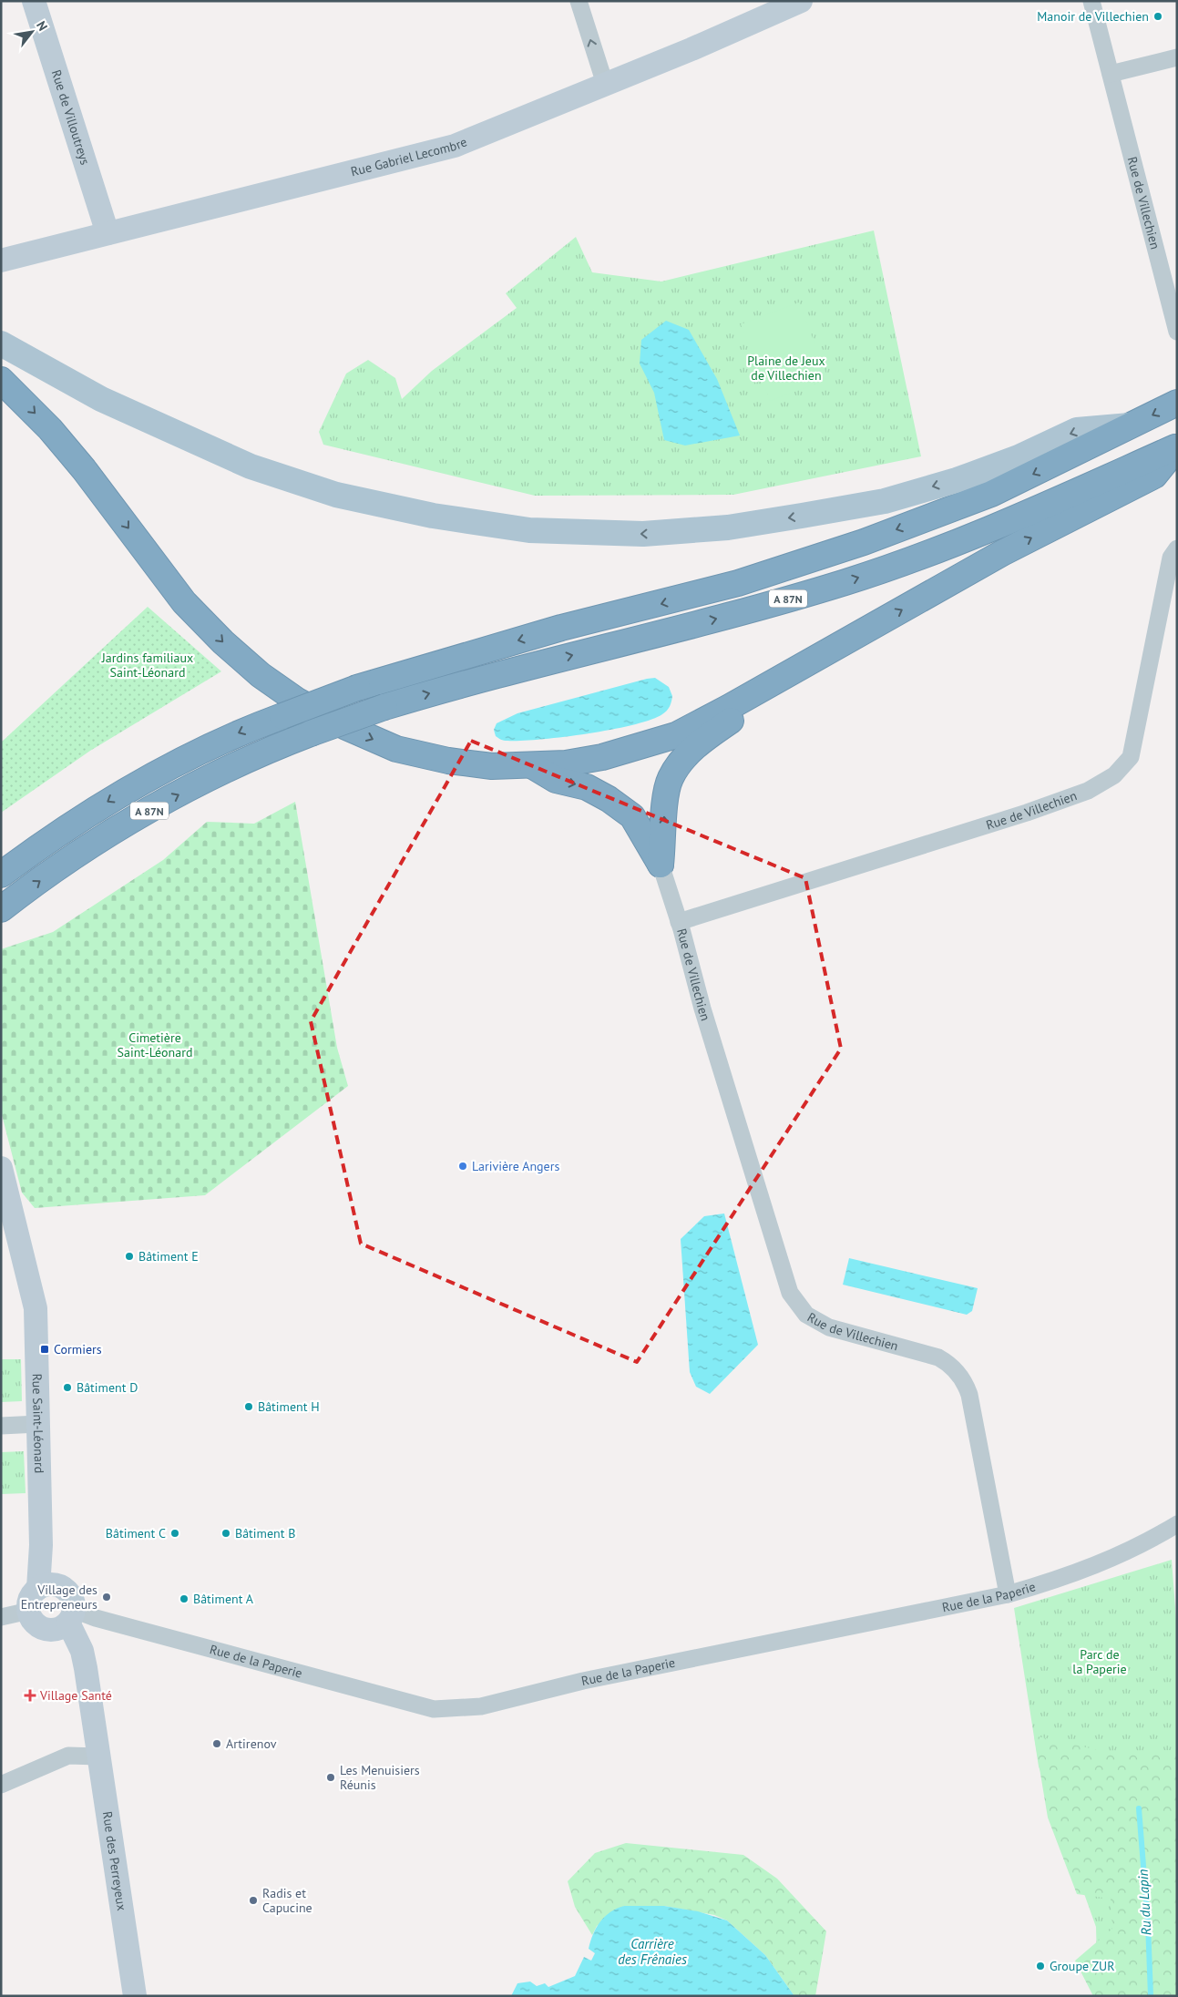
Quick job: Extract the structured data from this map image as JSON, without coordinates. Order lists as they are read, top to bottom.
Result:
{
  "streets": {
    "highway": ["A 87N"],
    "street": [
      "Rue de Villoutreys",
      "Rue Gabriel Lecombre",
      "Rue de Villechien",
      "Rue Saint-Léonard",
      "Rue de la Paperie",
      "Rue des Perreyeux"
    ]
  },
  "crossings": [
    ["Rue de Villoutreys", "Rue Gabriel Lecombre"],
    ["Rue de Villechien", "Rue de la Paperie"],
    ["Rue Saint-Léonard", "Rue de la Paperie"],
    ["Rue Saint-Léonard", "Rue des Perreyeux"],
    ["Rue de la Paperie", "Rue des Perreyeux"]
  ],
  "water": ["Ru du Lapin", "Carrière des Frênaies"],
  "parks": [
    "Plaine de Jeux de Villechien",
    "Jardins familiaux Saint-Léonard",
    "Cimetière Saint-Léonard",
    "Parc de la Paperie"
  ],
  "places": {
    "other": [
      "Manoir de Villechien",
      "Larivière Angers",
      "Bâtiment E",
      "Bâtiment D",
      "Bâtiment H",
      "Bâtiment C",
      "Bâtiment B",
      "Village des Entrepreneurs",
      "Bâtiment A",
      "Artirenov",
      "Les Menuisiers Réunis",
      "Radis et Capucine",
      "Groupe ZUR"
    ],
    "transit": ["Cormiers"],
    "health": ["Village Santé"]
  },
  "north": "top right"
}
